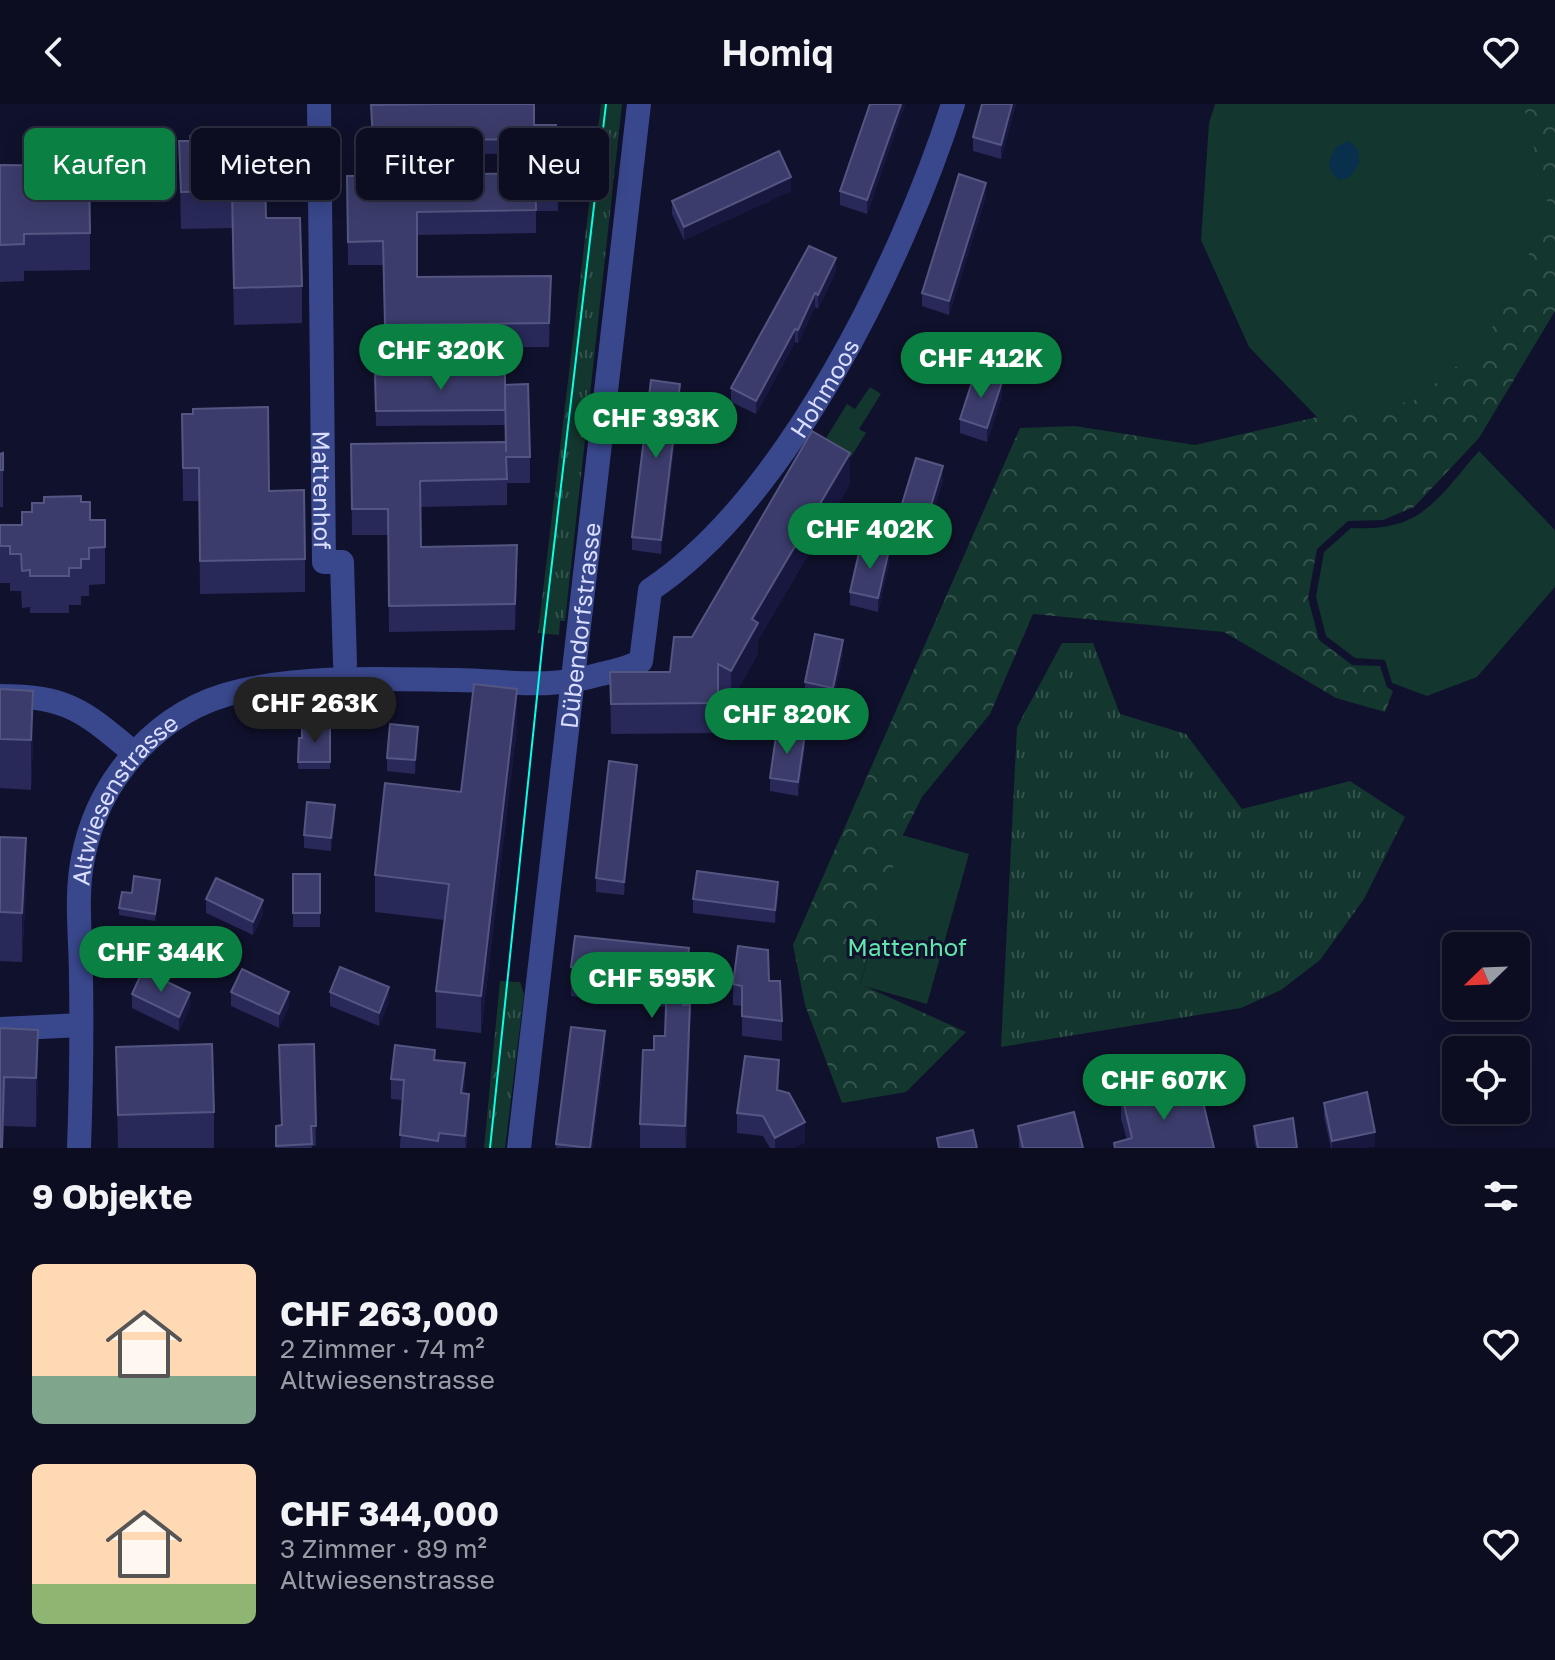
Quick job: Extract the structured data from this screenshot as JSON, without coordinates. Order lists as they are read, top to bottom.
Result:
{
  "streets": {
    "street": [
      "Hohmoos",
      "Mattenhof",
      "Dübendorfstrasse",
      "Altwiesenstrasse"
    ]
  },
  "crossings": [
    ["Hohmoos", "Dübendorfstrasse"],
    ["Hohmoos", "Altwiesenstrasse"],
    ["Dübendorfstrasse", "Altwiesenstrasse"]
  ],
  "parks": ["Mattenhof"],
  "north": "bottom left",
  "page": {
    "header": "Homiq",
    "chip": [
      "Kaufen",
      "Mieten",
      "Filter",
      "Neu"
    ],
    "price": [
      "CHF 320K",
      "CHF 412K",
      "CHF 393K",
      "CHF 402K",
      "CHF 263K",
      "CHF 820K",
      "CHF 344K",
      "CHF 595K",
      "CHF 607K"
    ],
    "heading": "9 Objekte",
    "list": [
      {
        "name": "CHF 263,000",
        "note": "2 Zimmer · 74 m² · Altwiesenstrasse"
      },
      {
        "name": "CHF 344,000",
        "note": "3 Zimmer · 89 m² · Altwiesenstrasse"
      }
    ]
  }
}
